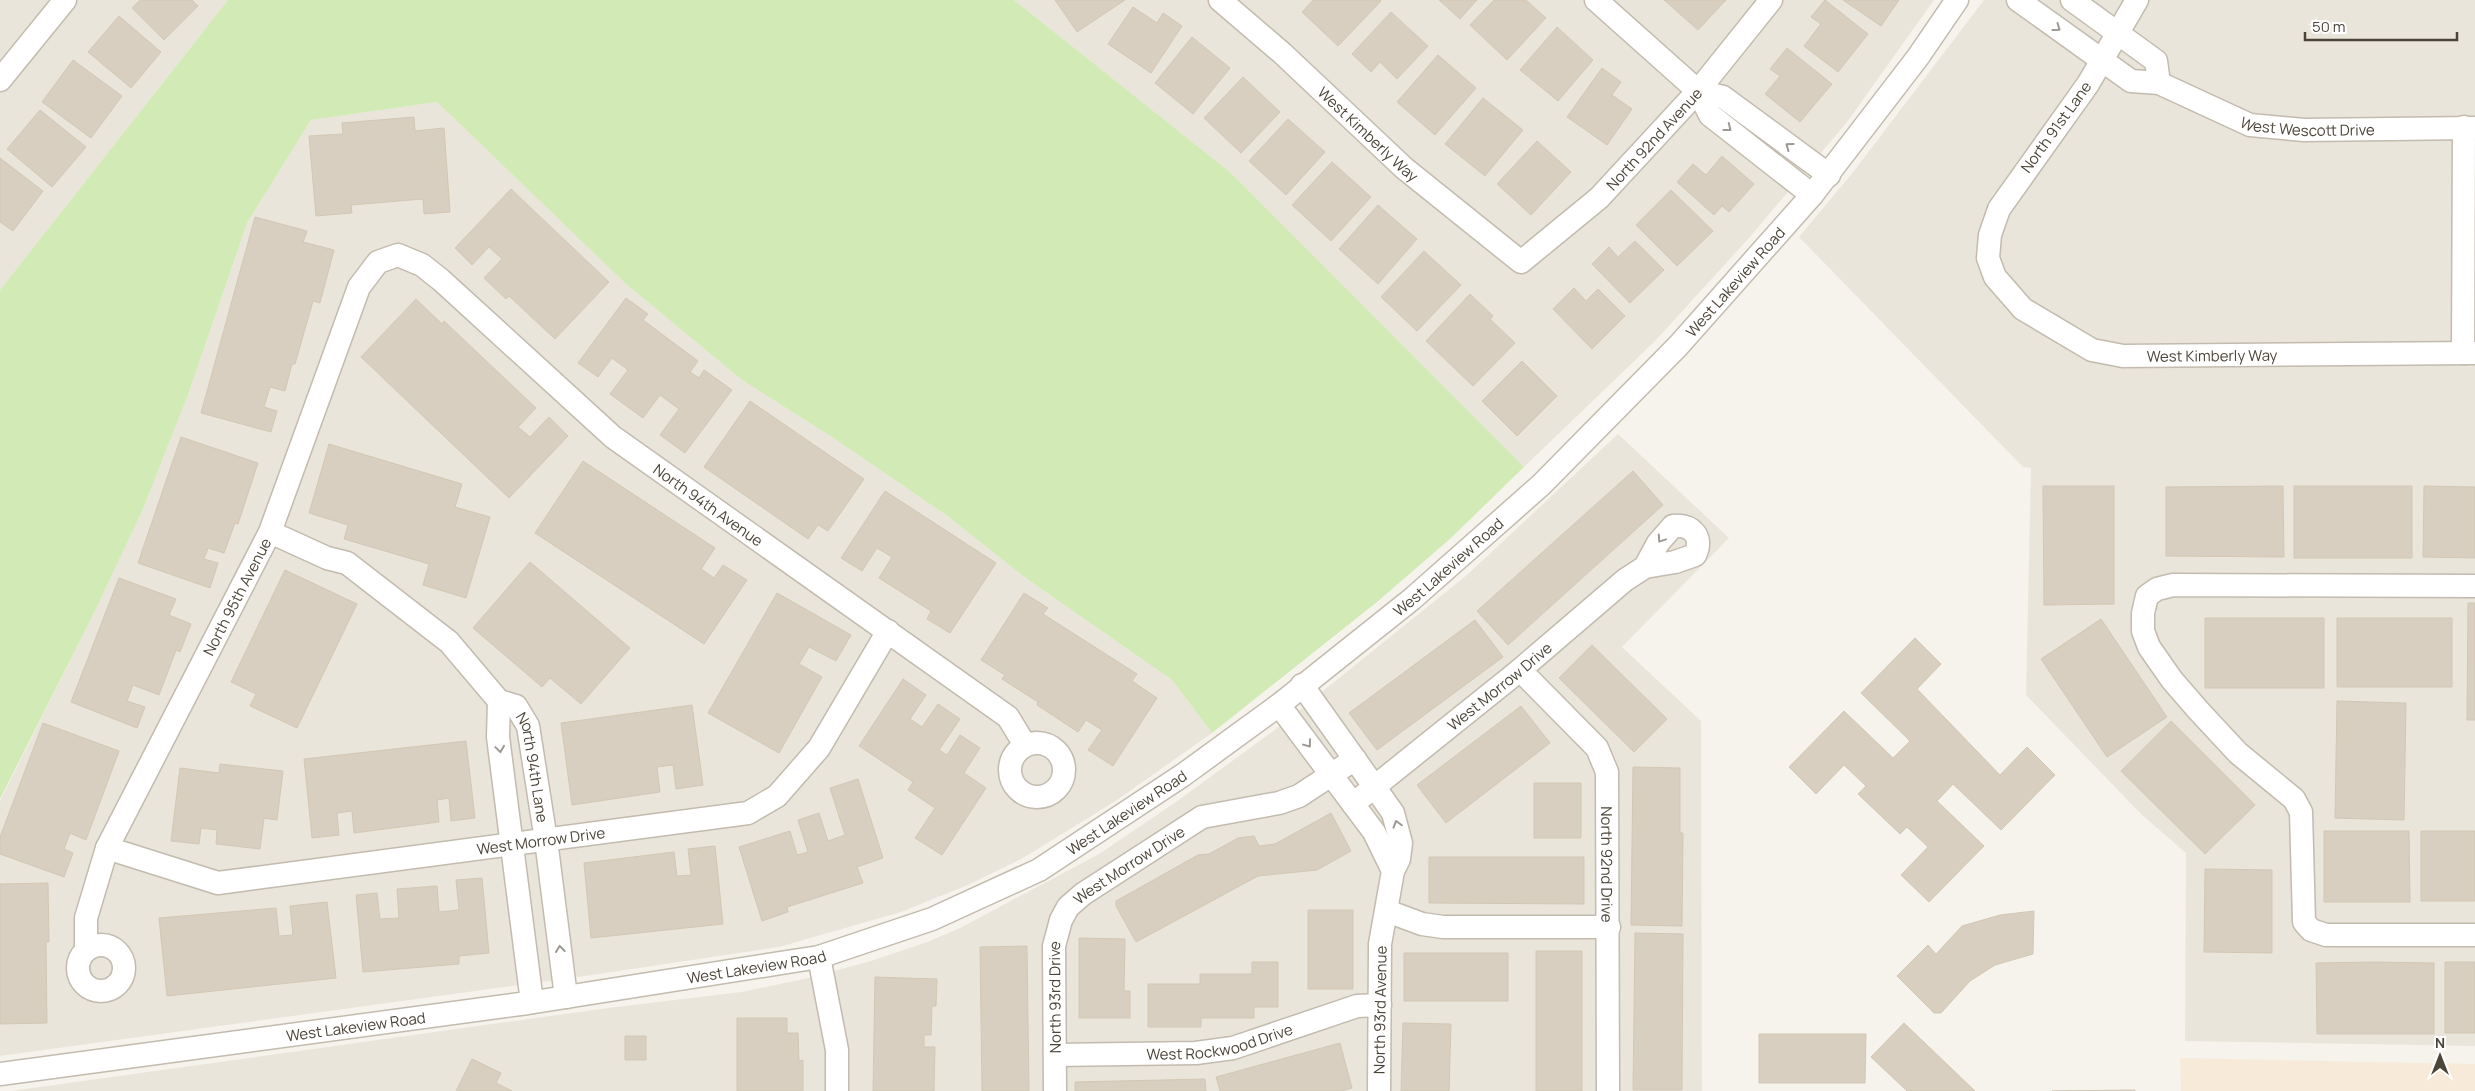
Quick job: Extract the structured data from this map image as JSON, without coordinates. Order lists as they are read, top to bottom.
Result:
{
  "streets": {
    "street": [
      "West Wescott Drive",
      "North 91st Lane",
      "West Kimberly Way",
      "North 92nd Avenue",
      "West Lakeview Road",
      "North 94th Avenue",
      "North 95th Avenue",
      "West Morrow Drive",
      "North 94th Lane",
      "North 92nd Drive",
      "North 93rd Drive",
      "North 93rd Avenue",
      "West Rockwood Drive"
    ]
  },
  "crossings": [
    ["West Wescott Drive", "North 91st Lane"],
    ["North 91st Lane", "West Kimberly Way"],
    ["West Kimberly Way", "North 92nd Avenue"],
    ["West Lakeview Road", "North 94th Lane"],
    ["West Lakeview Road", "North 93rd Avenue"],
    ["North 94th Avenue", "North 95th Avenue"],
    ["North 94th Avenue", "West Morrow Drive"],
    ["North 95th Avenue", "West Morrow Drive"],
    ["North 95th Avenue", "North 94th Lane"],
    ["West Morrow Drive", "North 94th Lane"],
    ["West Morrow Drive", "North 92nd Drive"],
    ["West Morrow Drive", "North 93rd Drive"],
    ["West Morrow Drive", "North 93rd Avenue"],
    ["North 93rd Drive", "West Rockwood Drive"],
    ["North 93rd Avenue", "West Rockwood Drive"]
  ],
  "scale_bar": "50 m",
  "north": "top"
}
